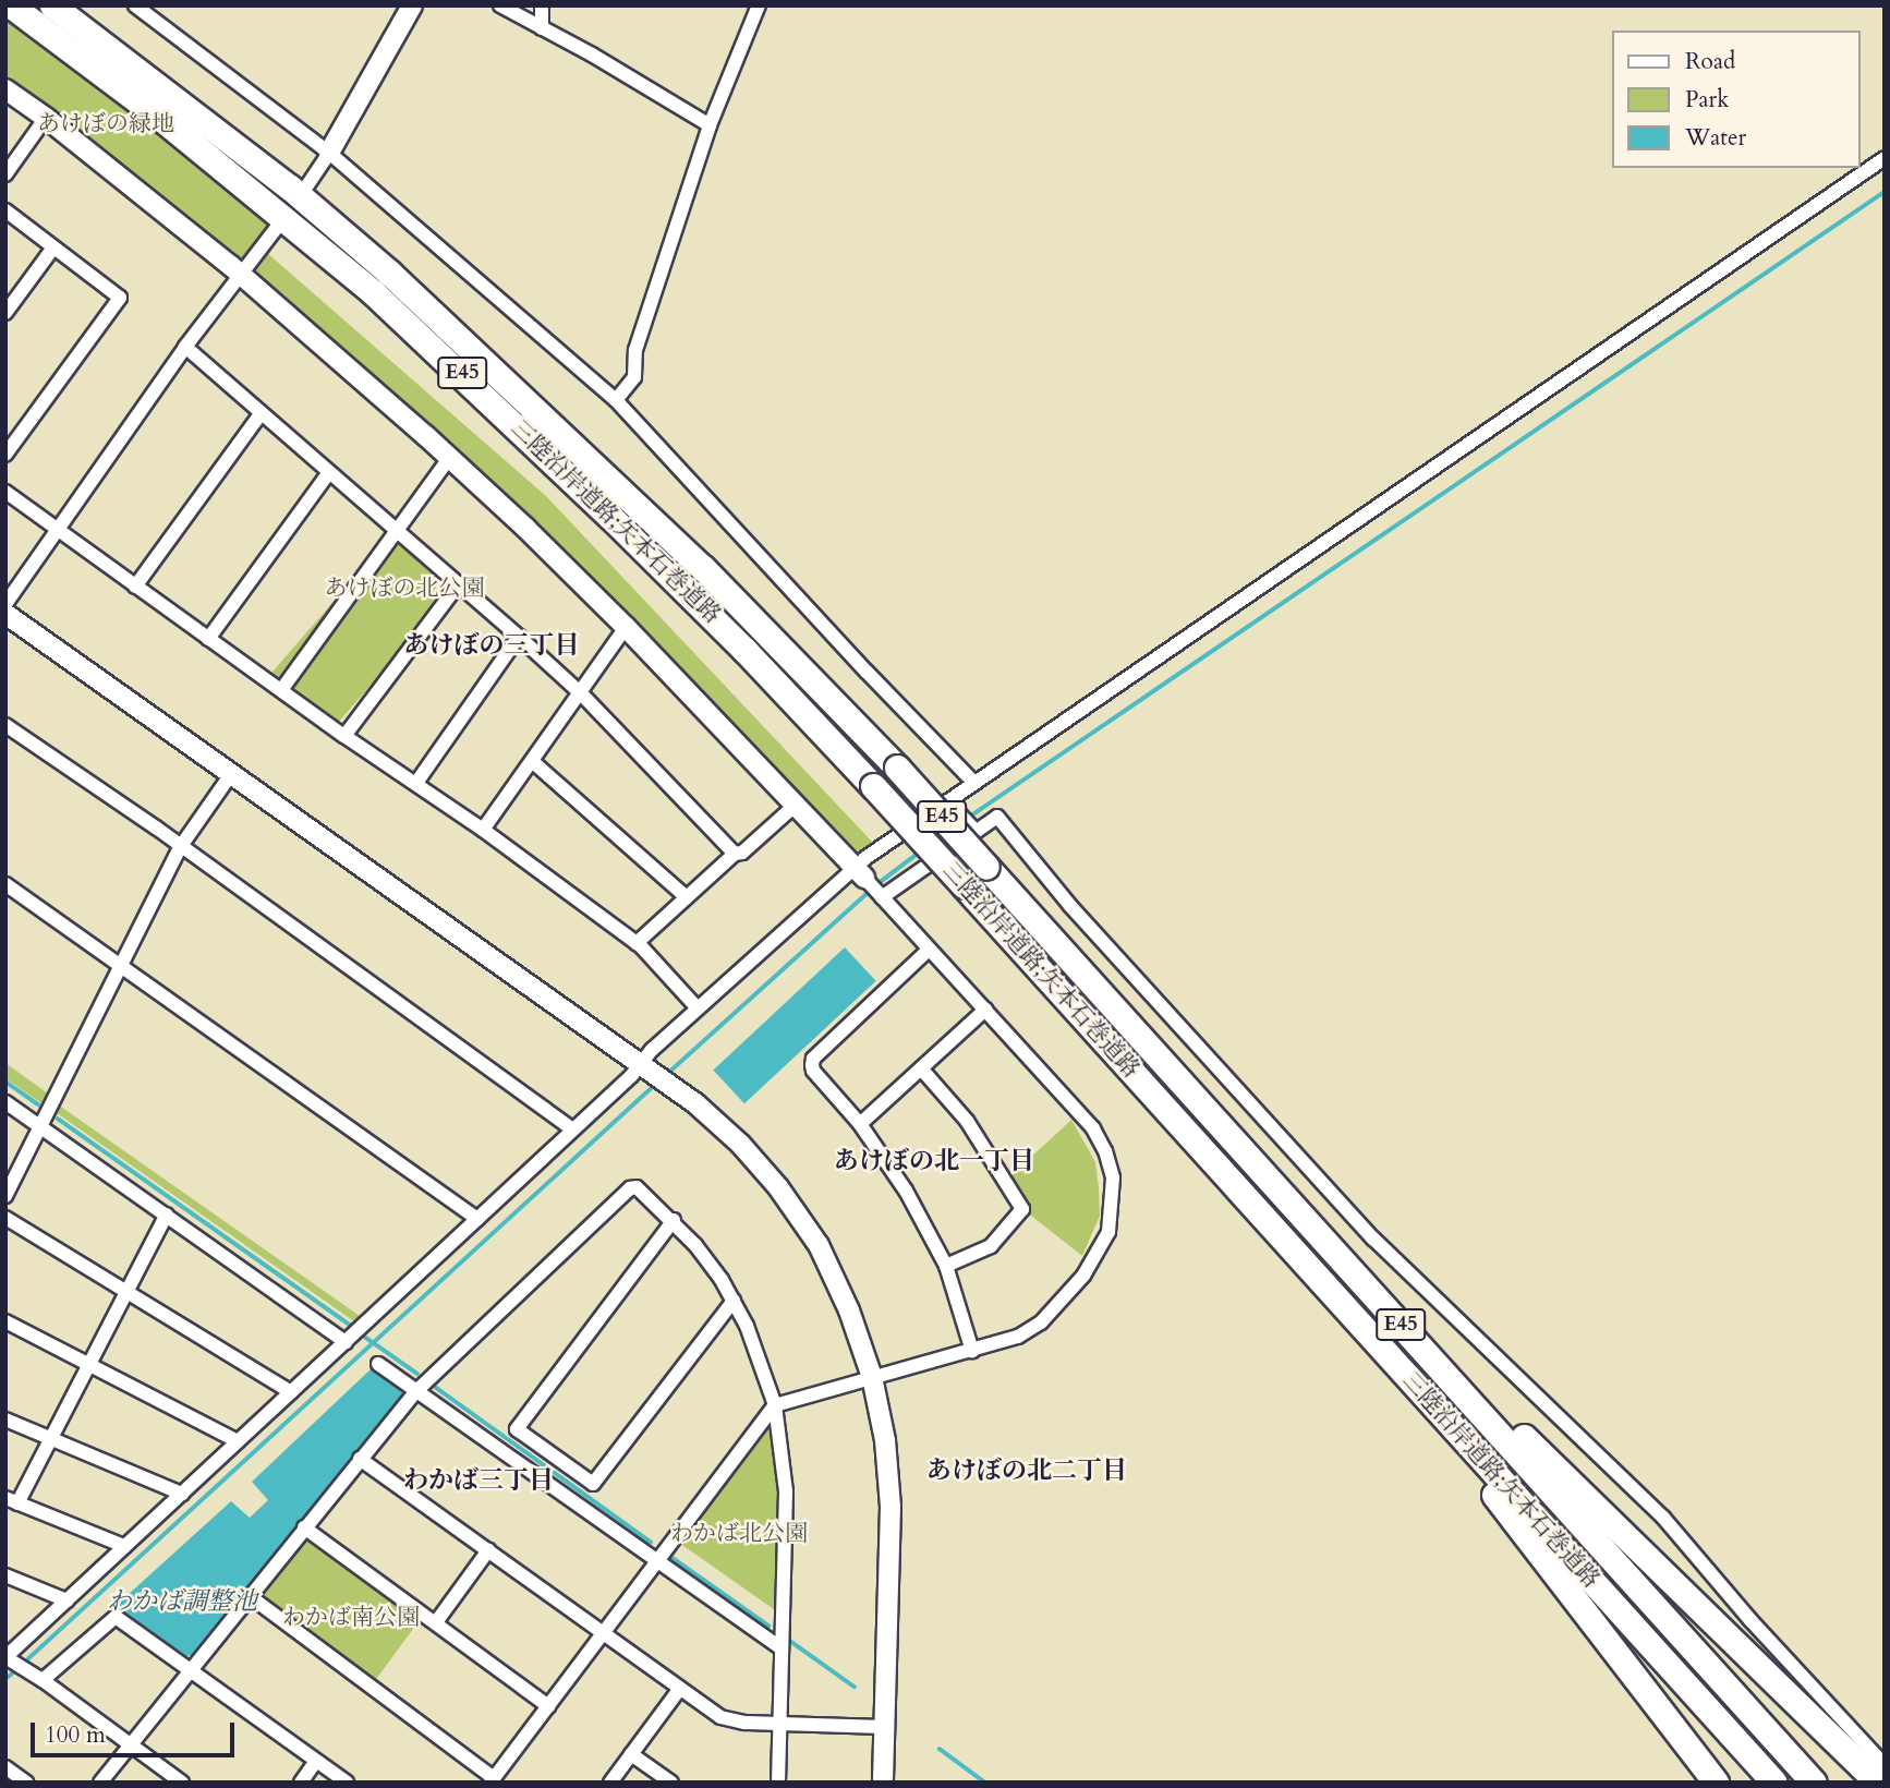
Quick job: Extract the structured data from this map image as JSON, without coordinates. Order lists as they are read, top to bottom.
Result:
{
  "streets": {
    "highway": ["E45", "三陸沿岸道路;矢本石巻道路"]
  },
  "districts": [
    "あけぼの三丁目",
    "あけぼの北一丁目",
    "あけぼの北二丁目",
    "わかば三丁目"
  ],
  "water": ["わかば調整池"],
  "parks": [
    "あけぼの緑地",
    "あけぼの北公園",
    "わかば北公園",
    "わかば南公園"
  ],
  "legend": ["Road", "Park", "Water"],
  "scale_bar": "100 m"
}
